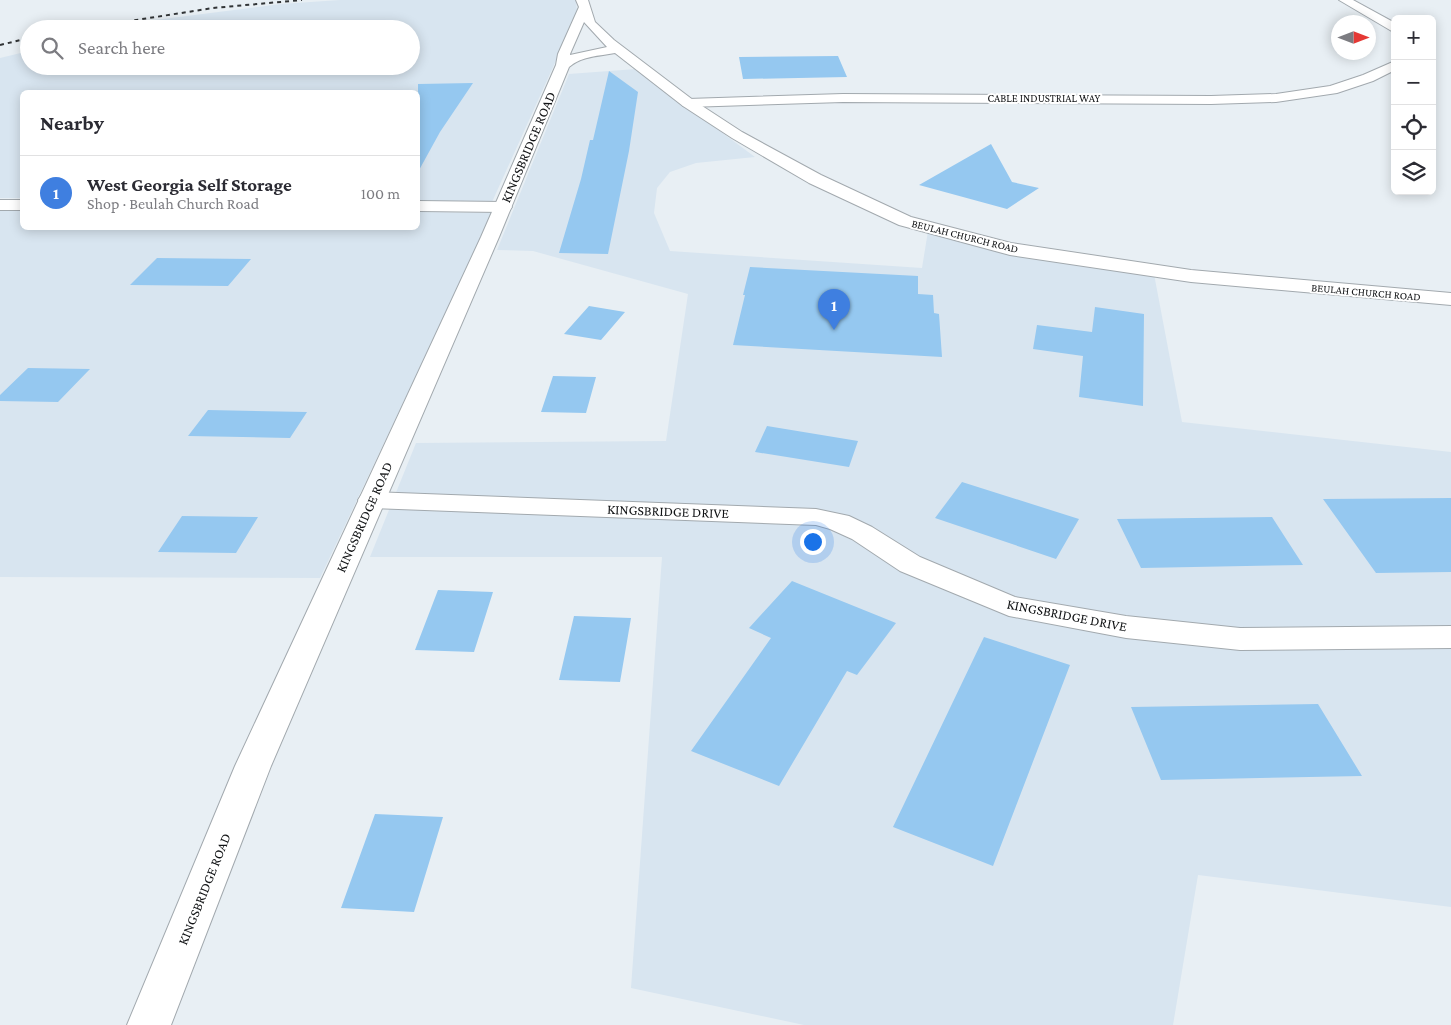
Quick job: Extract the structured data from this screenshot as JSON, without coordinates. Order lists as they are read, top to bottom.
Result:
{
  "streets": {
    "street": [
      "CABLE INDUSTRIAL WAY",
      "KINGSBRIDGE ROAD",
      "BEULAH CHURCH ROAD",
      "KINGSBRIDGE DRIVE"
    ]
  },
  "crossings": [
    ["CABLE INDUSTRIAL WAY", "BEULAH CHURCH ROAD"],
    ["KINGSBRIDGE ROAD", "BEULAH CHURCH ROAD"],
    ["KINGSBRIDGE ROAD", "KINGSBRIDGE DRIVE"]
  ],
  "north": "right",
  "page": {
    "map_buttons": ["+", "−"],
    "search": "Search here",
    "heading": "Nearby",
    "list": [
      {
        "mark": "1",
        "name": "West Georgia Self Storage",
        "note": "Shop · Beulah Church Road",
        "value": "100 m"
      }
    ],
    "pins": "1"
  }
}
